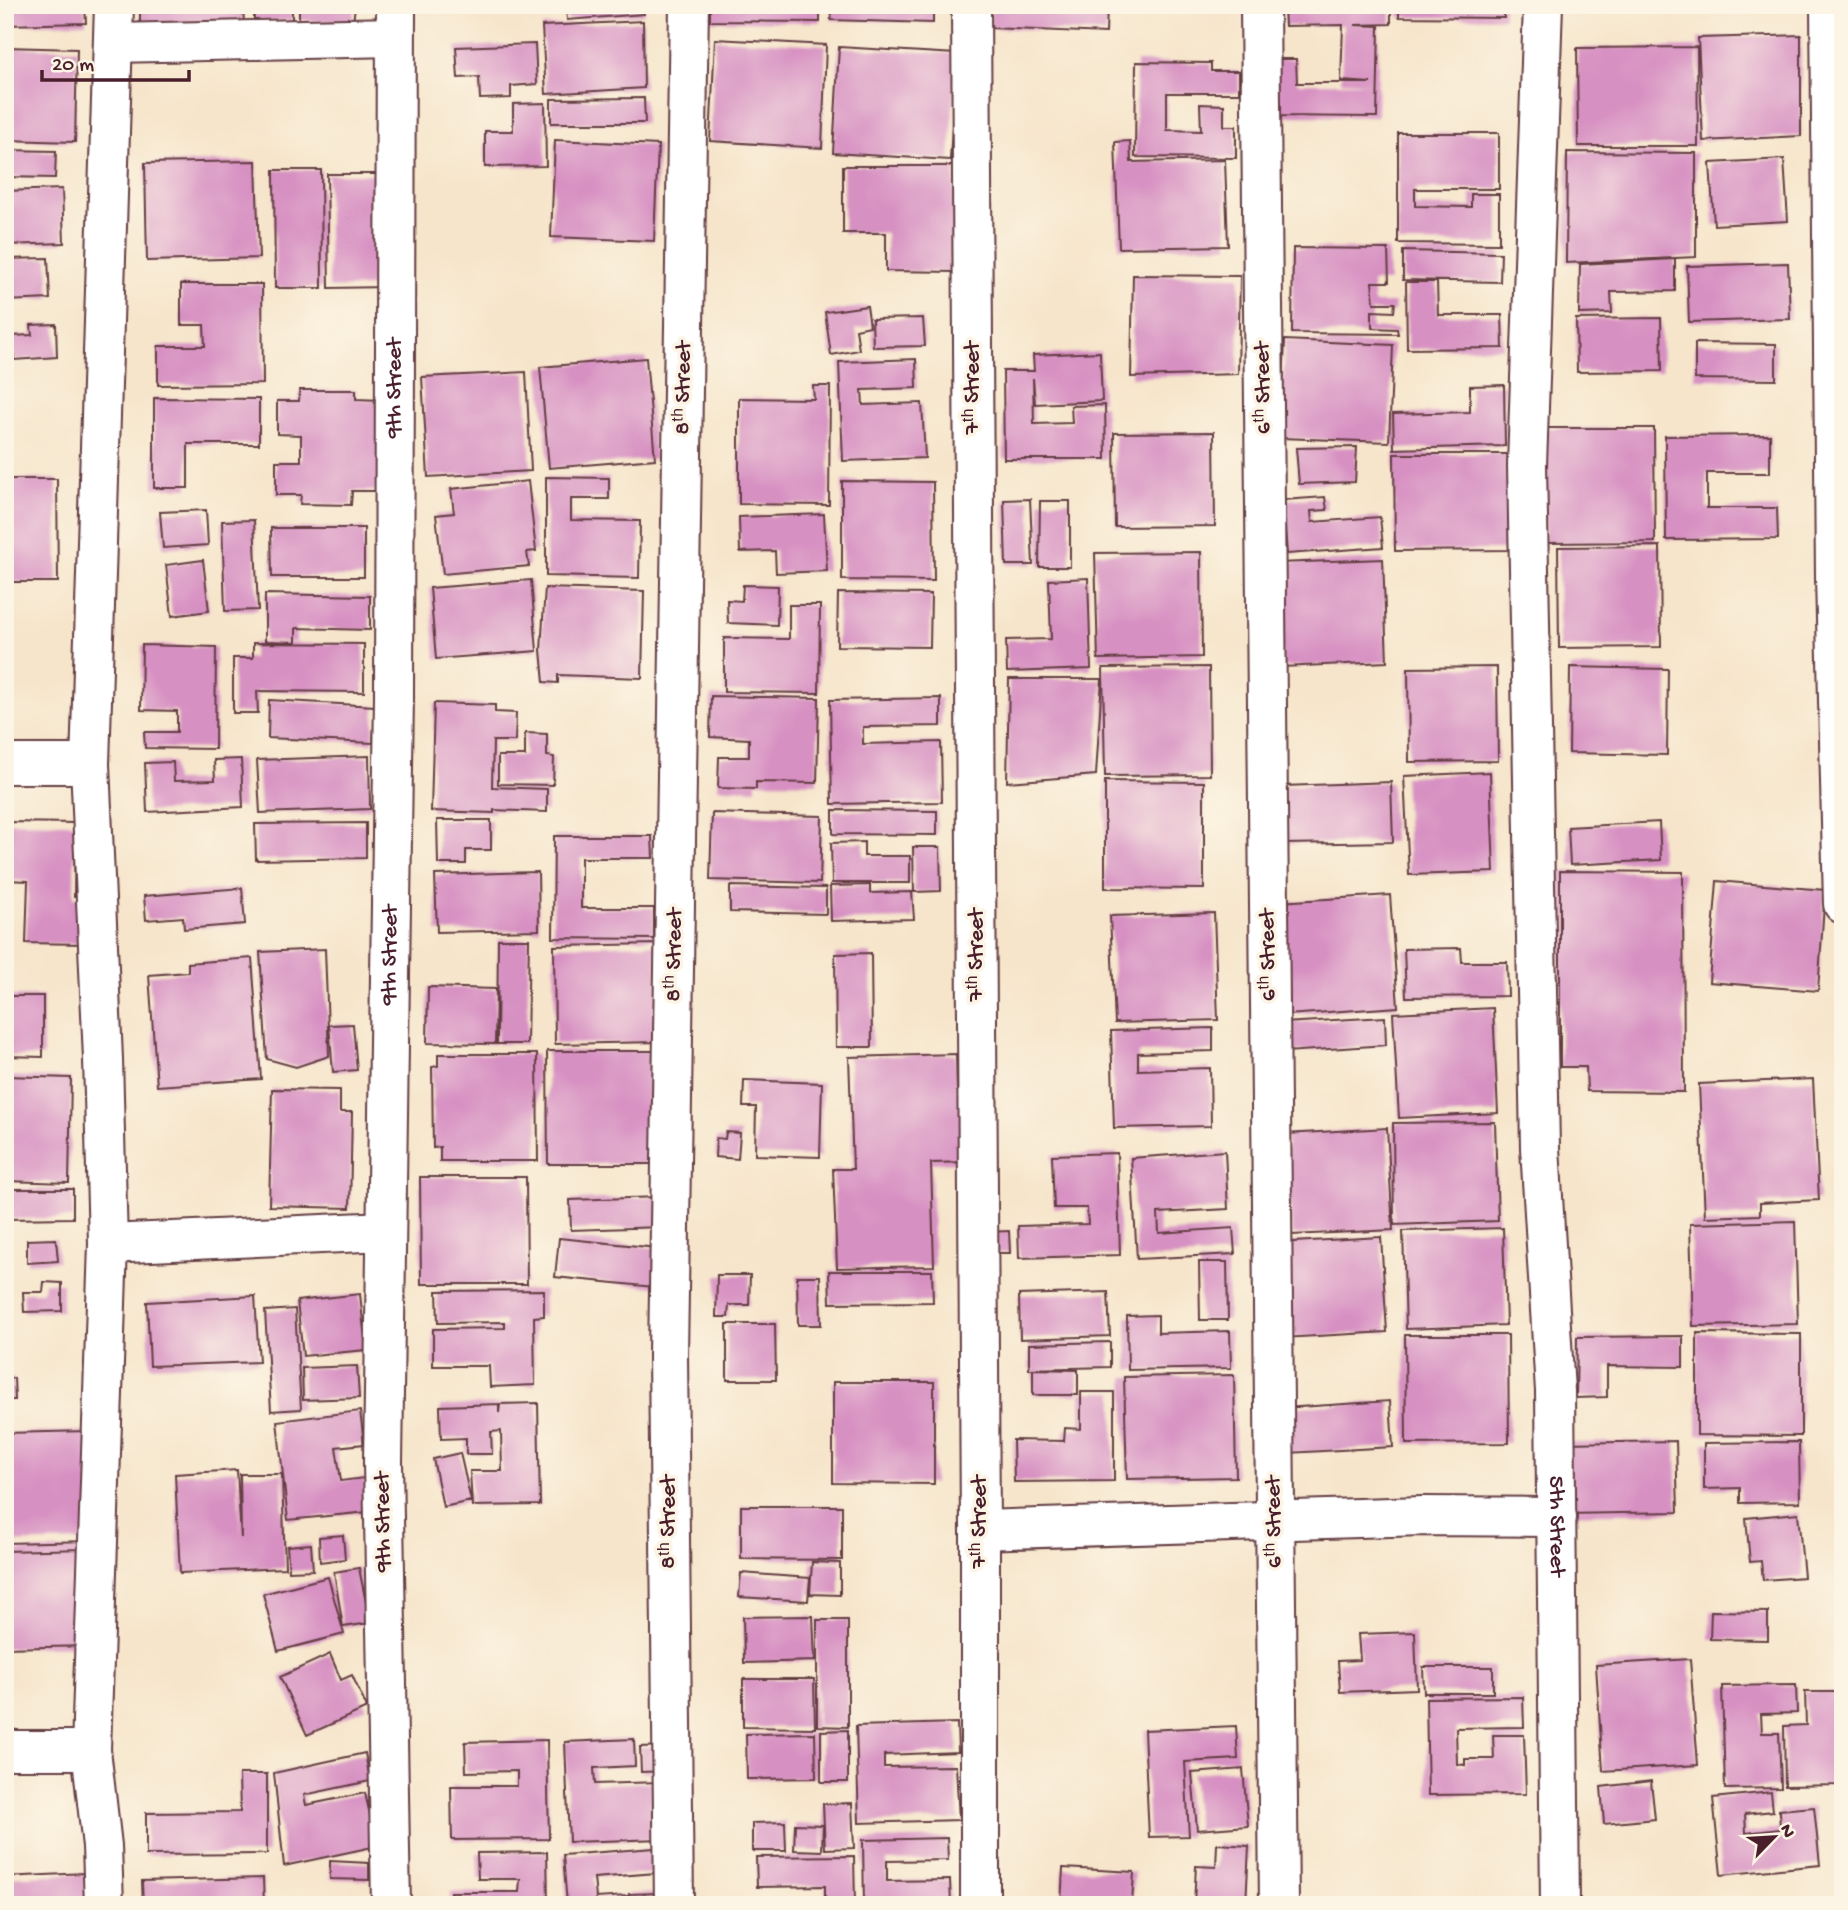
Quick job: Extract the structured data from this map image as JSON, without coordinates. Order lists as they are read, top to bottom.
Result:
{
  "streets": {
    "street": [
      "9th Street",
      "8ᵗʰ Street",
      "7ᵗʰ Street",
      "6ᵗʰ Street",
      "5th Street"
    ]
  },
  "scale_bar": "20 m",
  "north": "top right"
}
